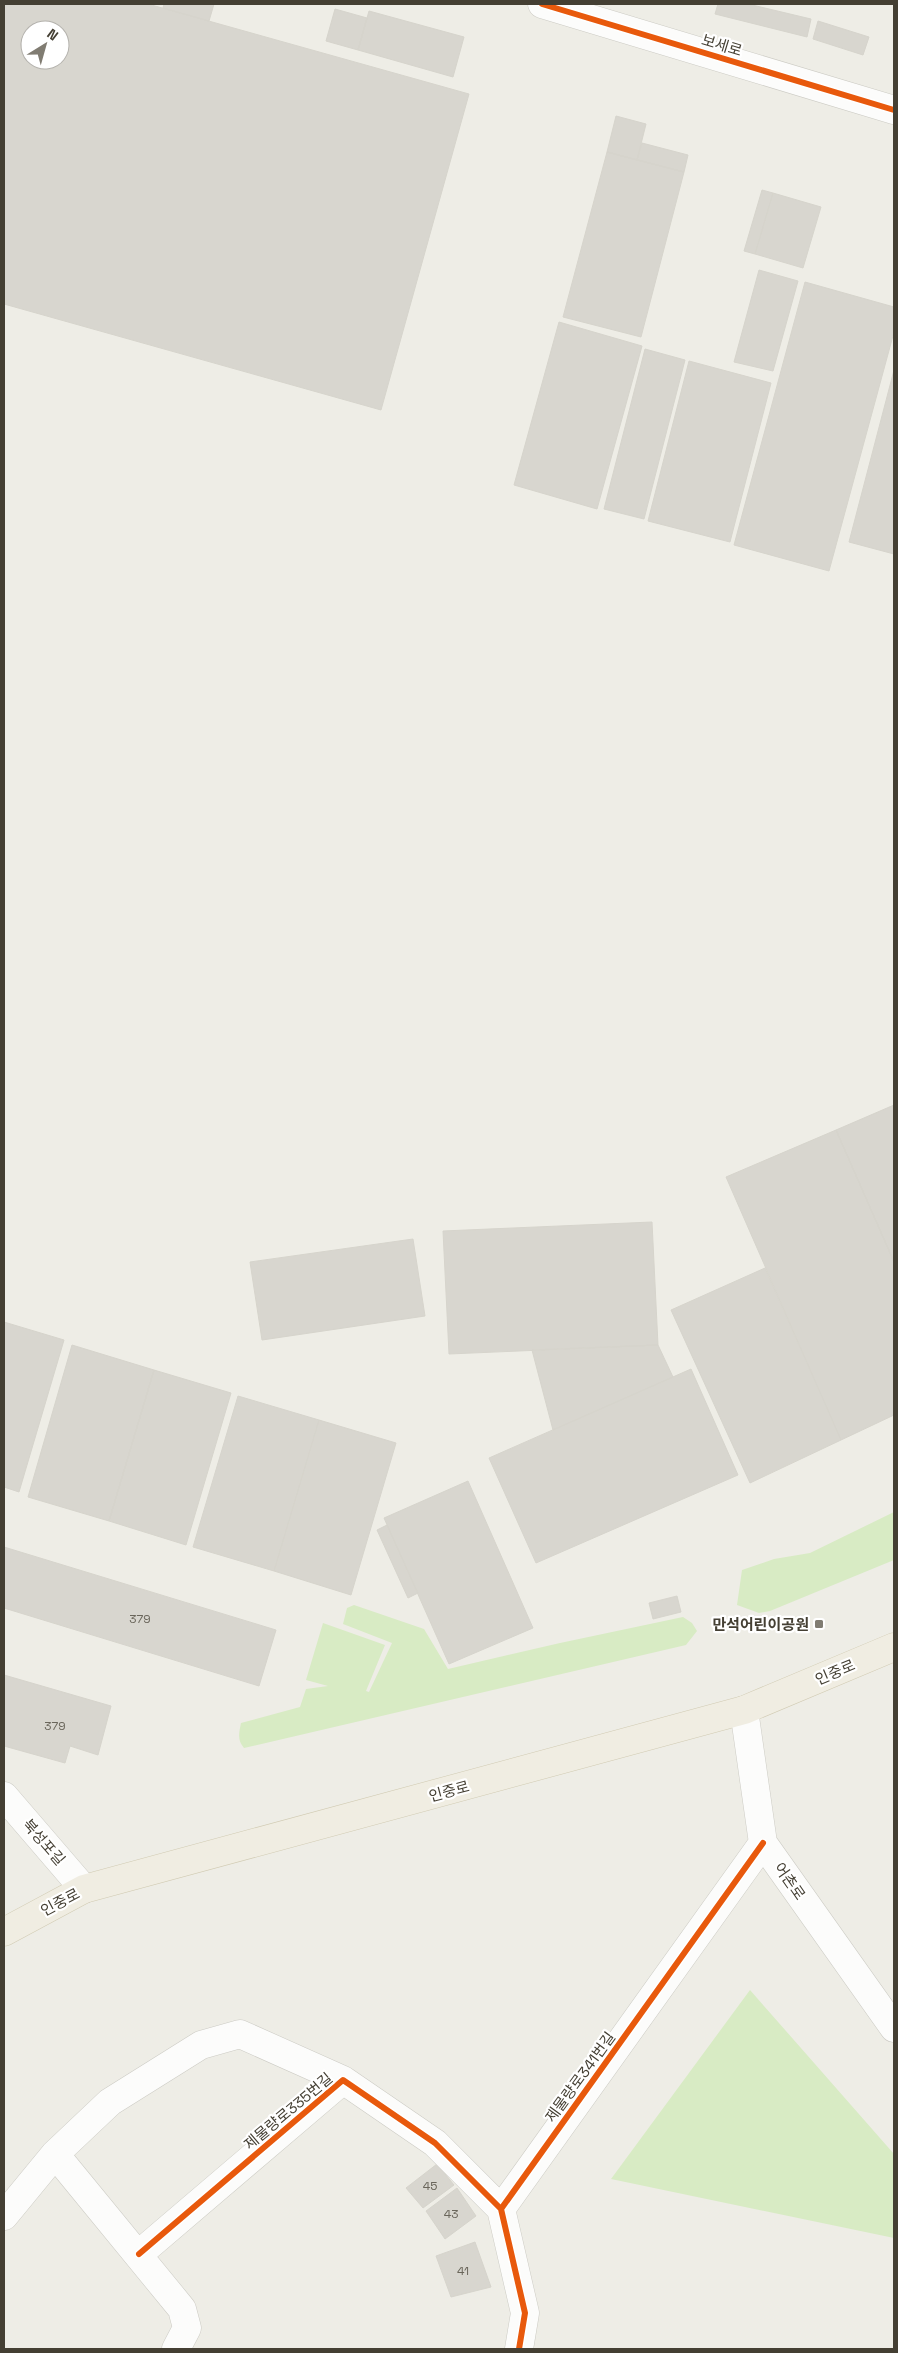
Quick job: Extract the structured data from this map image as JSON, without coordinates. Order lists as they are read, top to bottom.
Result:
{
  "streets": {
    "main road": ["인중로"],
    "street": [
      "보세로",
      "북성포길",
      "어촌로",
      "제물량로341번길",
      "제물량로335번길"
    ]
  },
  "crossings": [
    ["인중로", "북성포길"],
    ["인중로", "어촌로"],
    ["어촌로", "제물량로341번길"],
    ["제물량로341번길", "제물량로335번길"]
  ],
  "places": {
    "transit": ["만석어린이공원"]
  },
  "house_numbers": [
    "379",
    "379",
    "45",
    "43",
    "41"
  ],
  "north": "top right"
}
